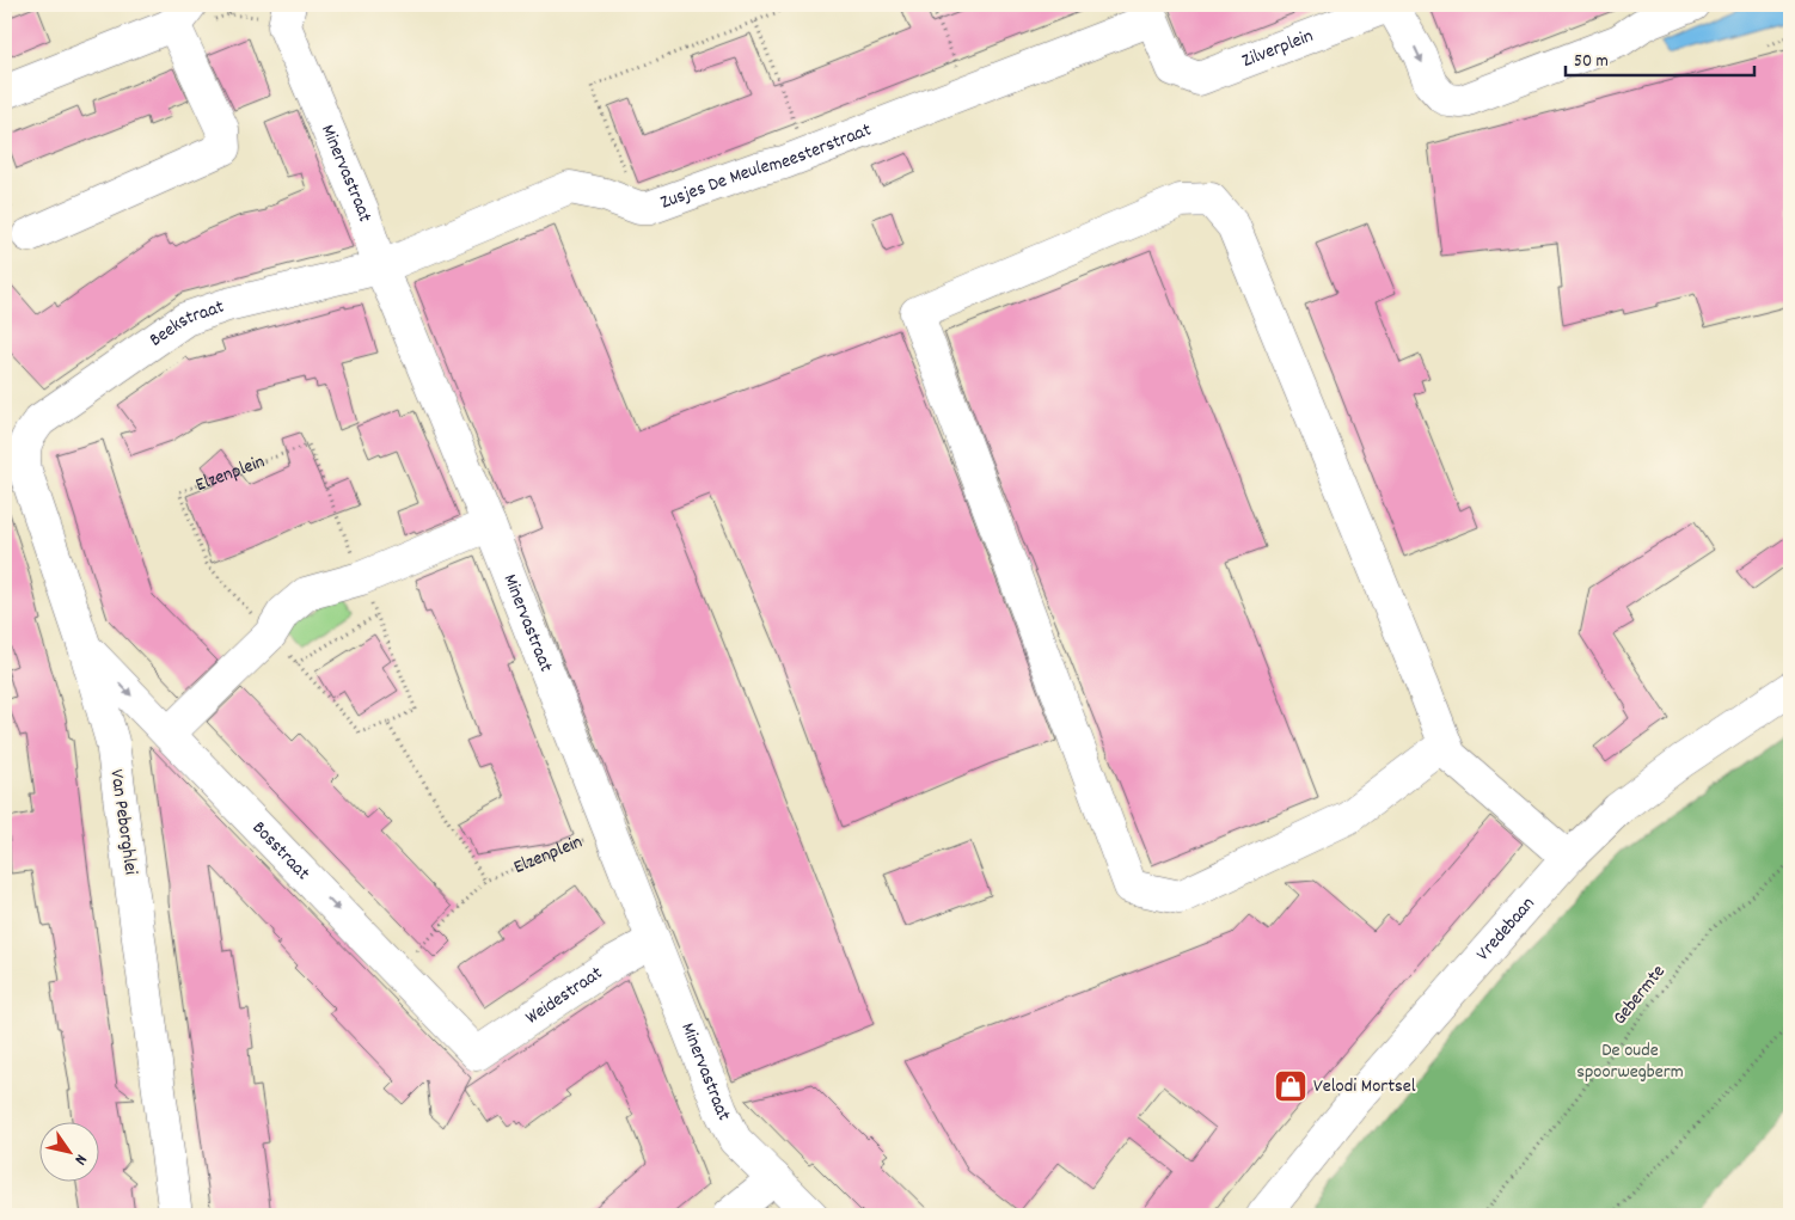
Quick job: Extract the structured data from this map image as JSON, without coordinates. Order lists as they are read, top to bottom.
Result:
{
  "streets": {
    "street": [
      "Zilverplein",
      "Zusjes De Meulemeesterstraat",
      "Minervastraat",
      "Beekstraat",
      "Van Peborghlei",
      "Bosstraat",
      "Vredebaan",
      "Weidestraat"
    ],
    "path": ["Elzenplein", "Gebermte"]
  },
  "crossings": [
    ["Zilverplein", "Zusjes De Meulemeesterstraat"],
    ["Zusjes De Meulemeesterstraat", "Minervastraat"],
    ["Zusjes De Meulemeesterstraat", "Beekstraat"],
    ["Minervastraat", "Beekstraat"],
    ["Minervastraat", "Elzenplein"],
    ["Minervastraat", "Weidestraat"],
    ["Beekstraat", "Van Peborghlei"],
    ["Elzenplein", "Bosstraat"],
    ["Van Peborghlei", "Bosstraat"],
    ["Bosstraat", "Weidestraat"]
  ],
  "one_way": ["Bosstraat"],
  "parks": ["De oude spoorwegberm"],
  "places": {
    "shop": ["Velodi Mortsel"]
  },
  "scale_bar": "50 m",
  "north": "bottom right"
}
